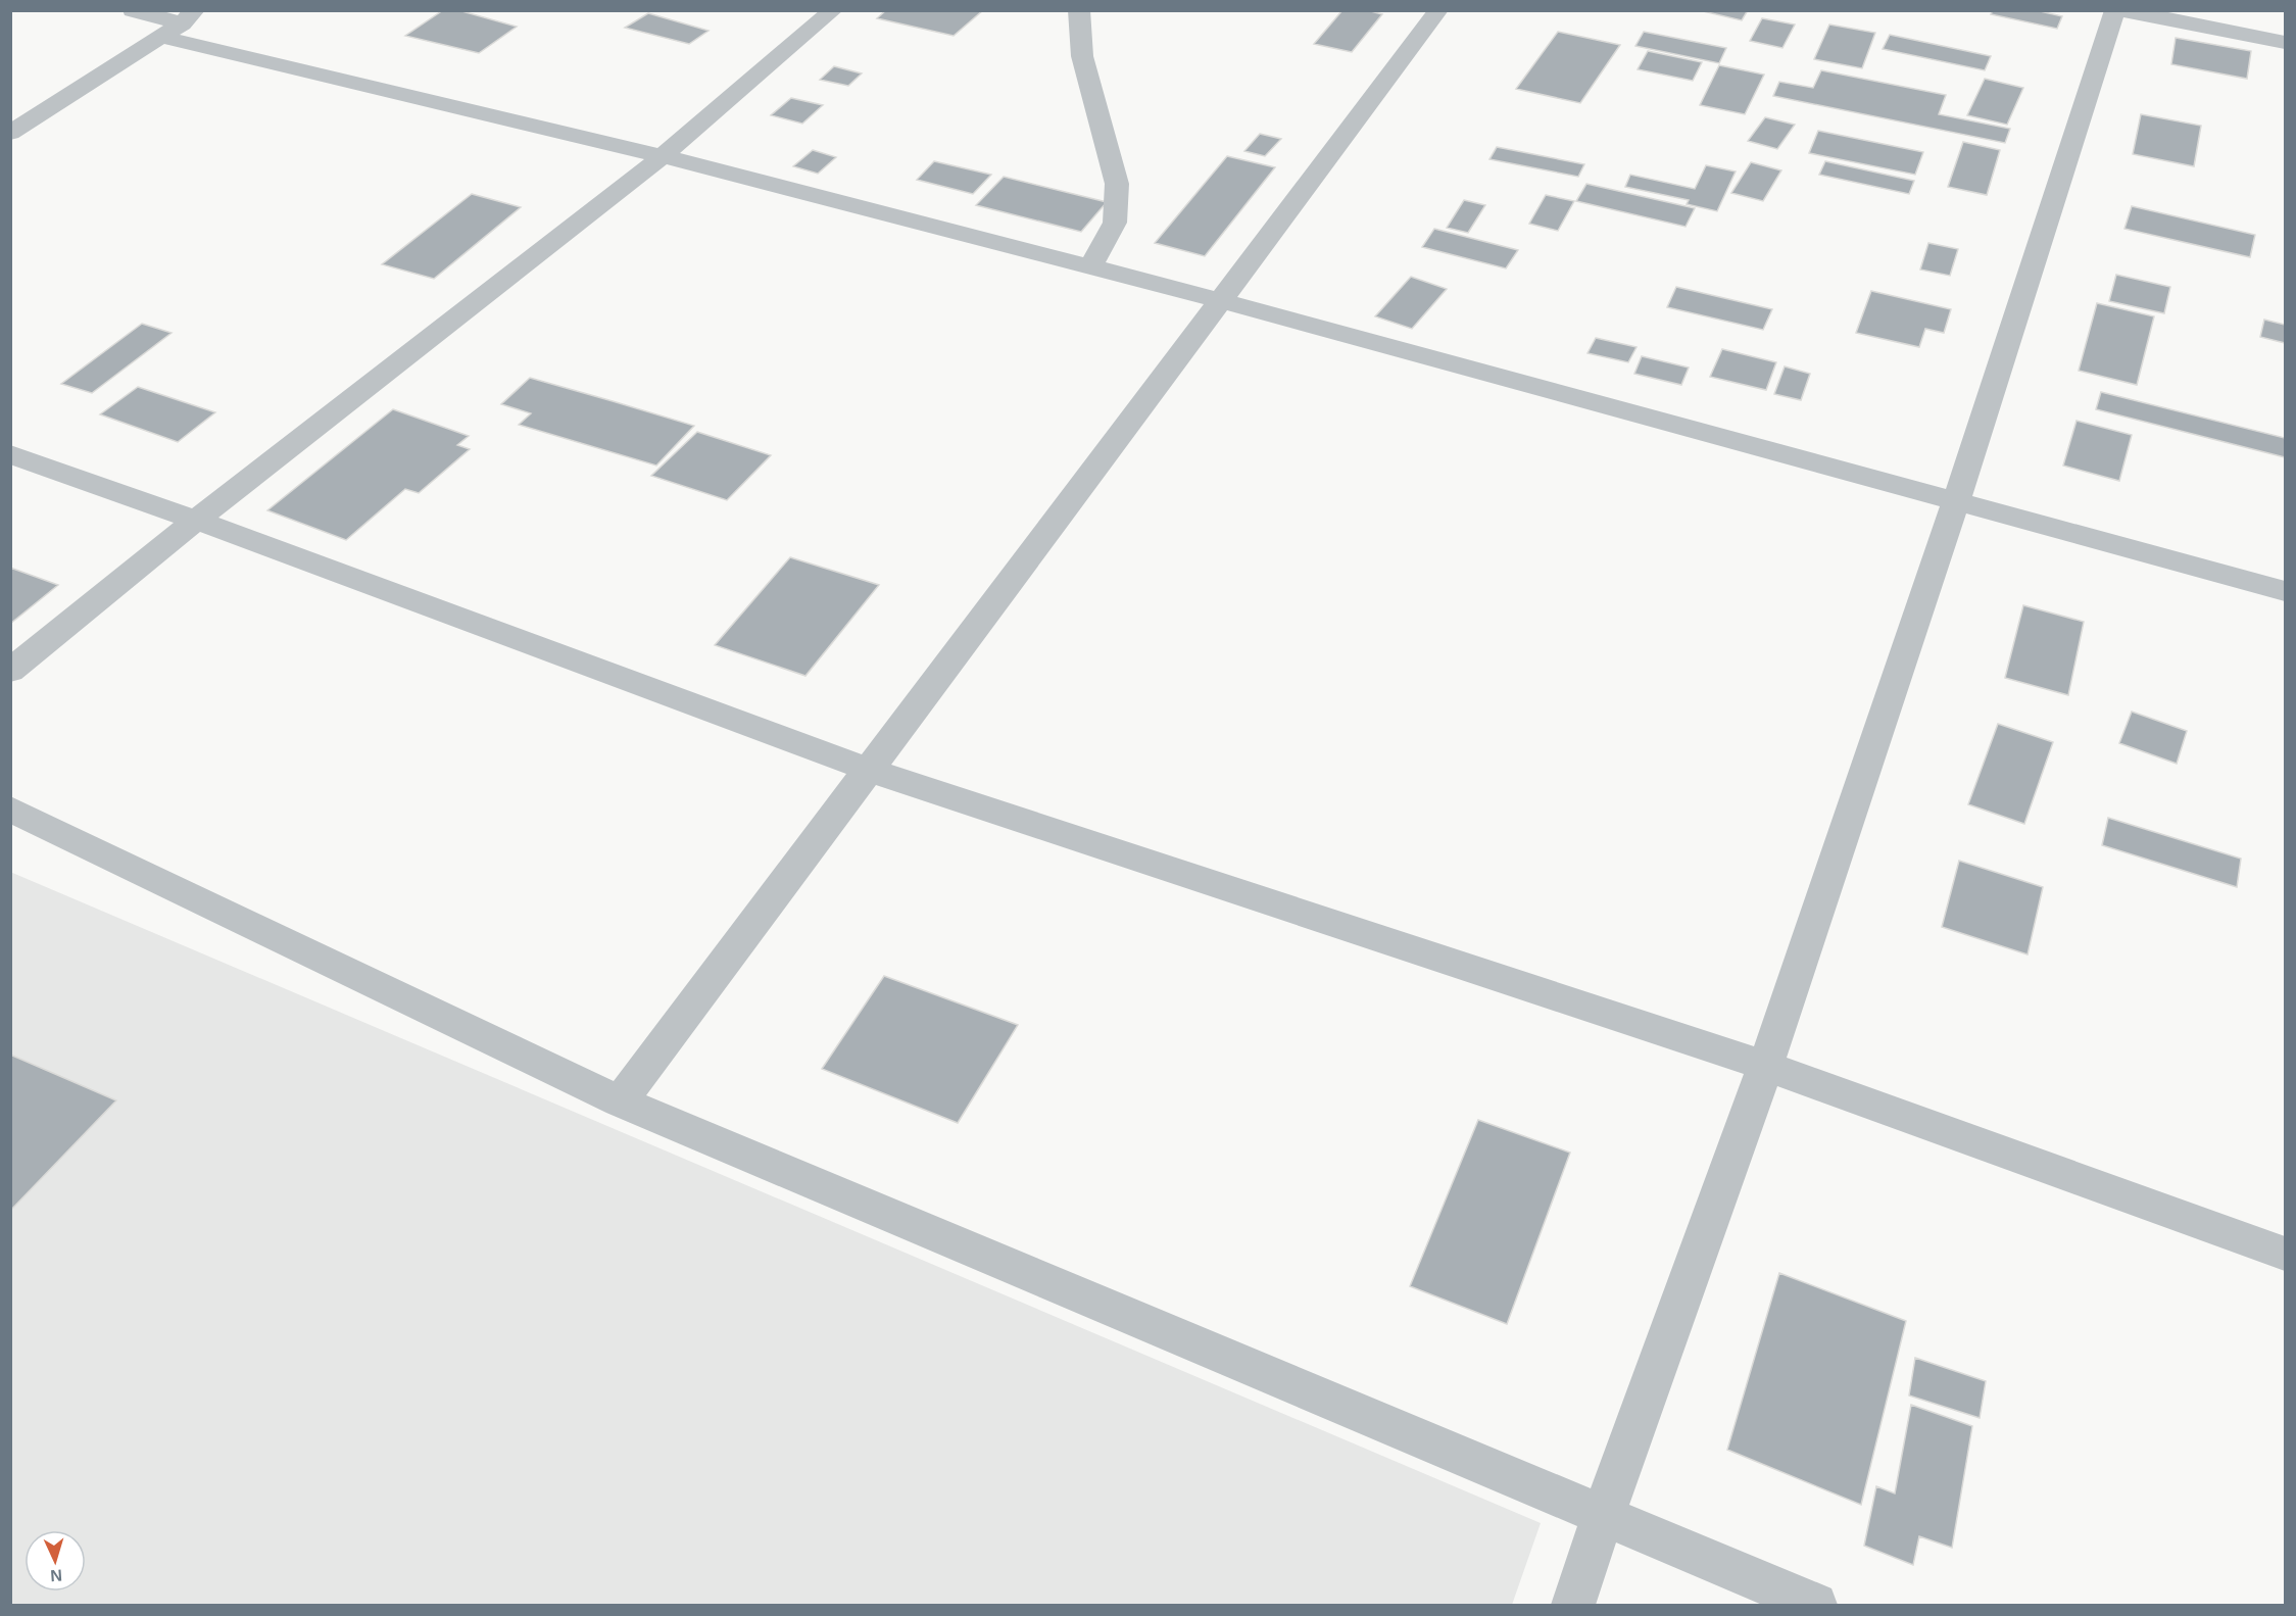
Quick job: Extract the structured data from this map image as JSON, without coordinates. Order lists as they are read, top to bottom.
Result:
{
  "north": "bottom"
}
